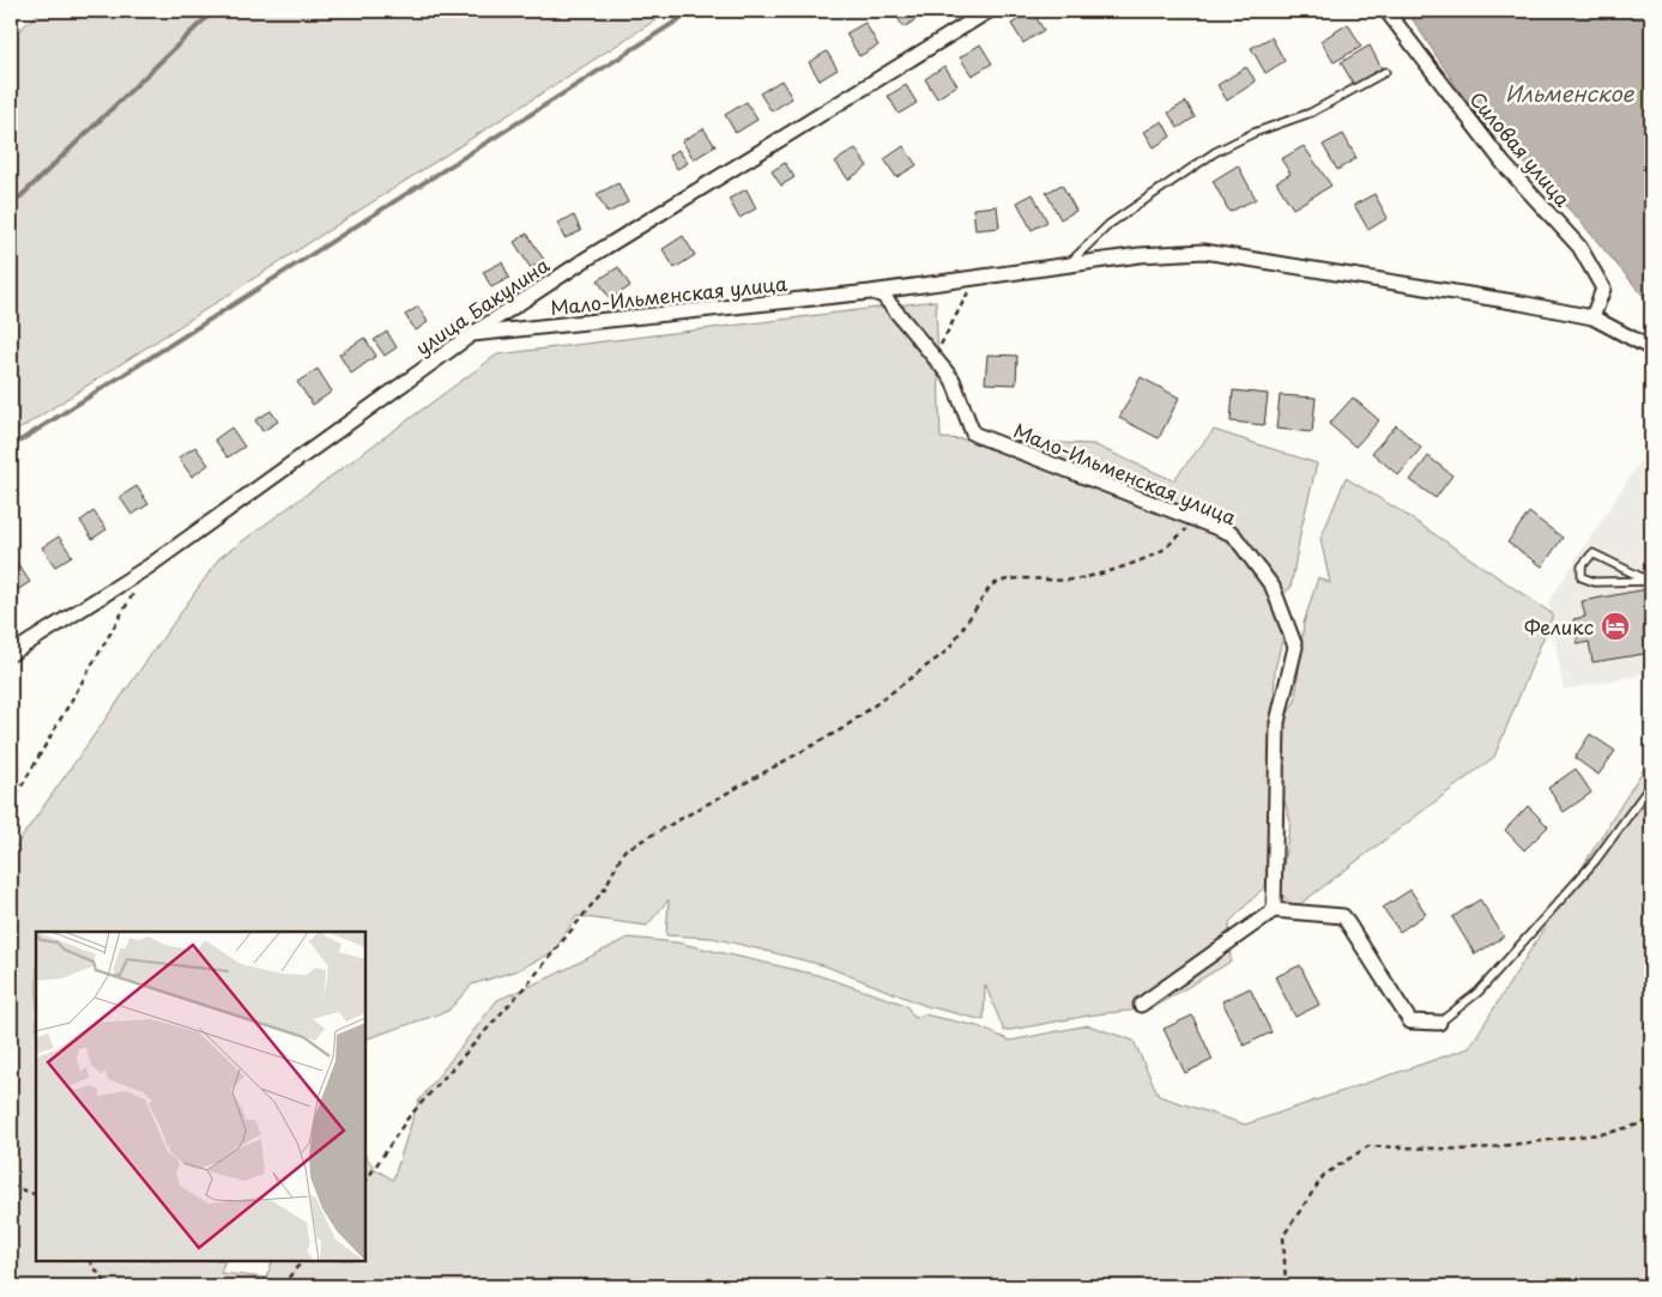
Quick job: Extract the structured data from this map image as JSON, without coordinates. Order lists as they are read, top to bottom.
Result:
{
  "streets": {
    "street": ["Силовая улица", "Мало-Ильменская улица", "улица Бакулина"]
  },
  "crossings": [
    ["Силовая улица", "Мало-Ильменская улица"],
    ["Мало-Ильменская улица", "улица Бакулина"]
  ],
  "water": ["Ильменское"],
  "places": {
    "hotel": ["Феликс"]
  }
}
